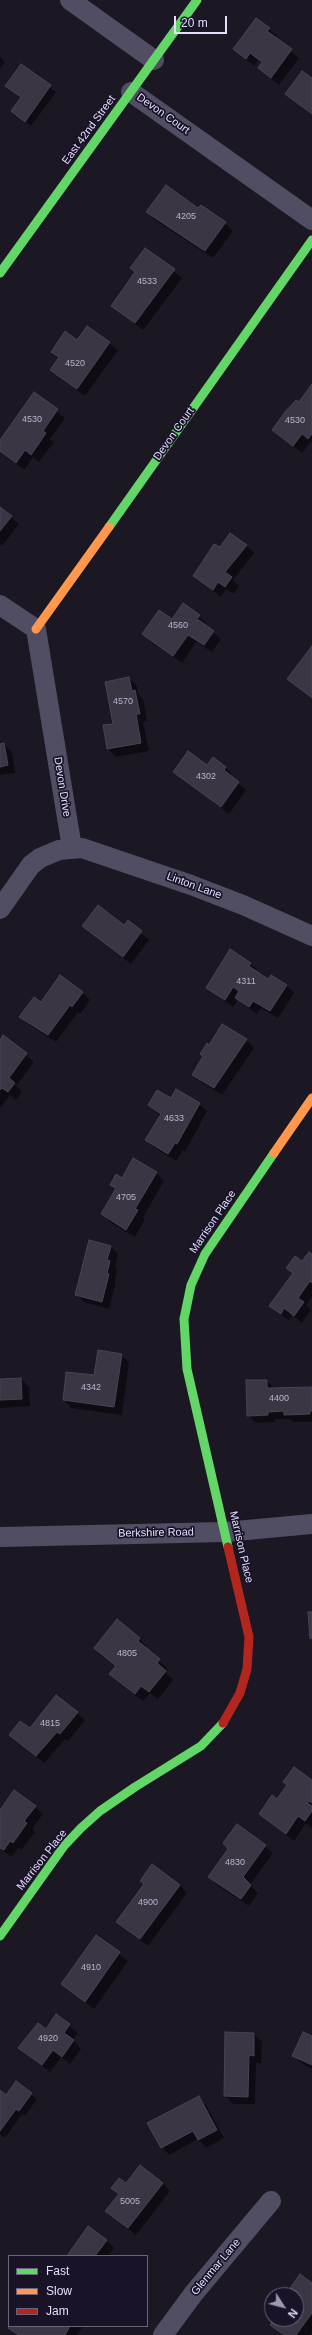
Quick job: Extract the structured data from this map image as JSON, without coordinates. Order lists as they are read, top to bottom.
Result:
{
  "streets": {
    "street": [
      "Devon Court",
      "East 42nd Street",
      "Devon Drive",
      "Linton Lane",
      "Marrison Place",
      "Berkshire Road",
      "Glenmar Lane"
    ]
  },
  "crossings": [
    ["Devon Court", "East 42nd Street"],
    ["Devon Court", "Devon Drive"],
    ["Devon Drive", "Linton Lane"],
    ["Marrison Place", "Berkshire Road"]
  ],
  "house_numbers": [
    "4205",
    "4533",
    "4520",
    "4530",
    "4530",
    "4560",
    "4570",
    "4302",
    "4311",
    "4633",
    "4705",
    "4342",
    "4400",
    "4805",
    "4815",
    "4830",
    "4900",
    "4910",
    "4920",
    "5005"
  ],
  "legend": ["Fast", "Slow", "Jam"],
  "scale_bar": "20 m",
  "north": "bottom right"
}
